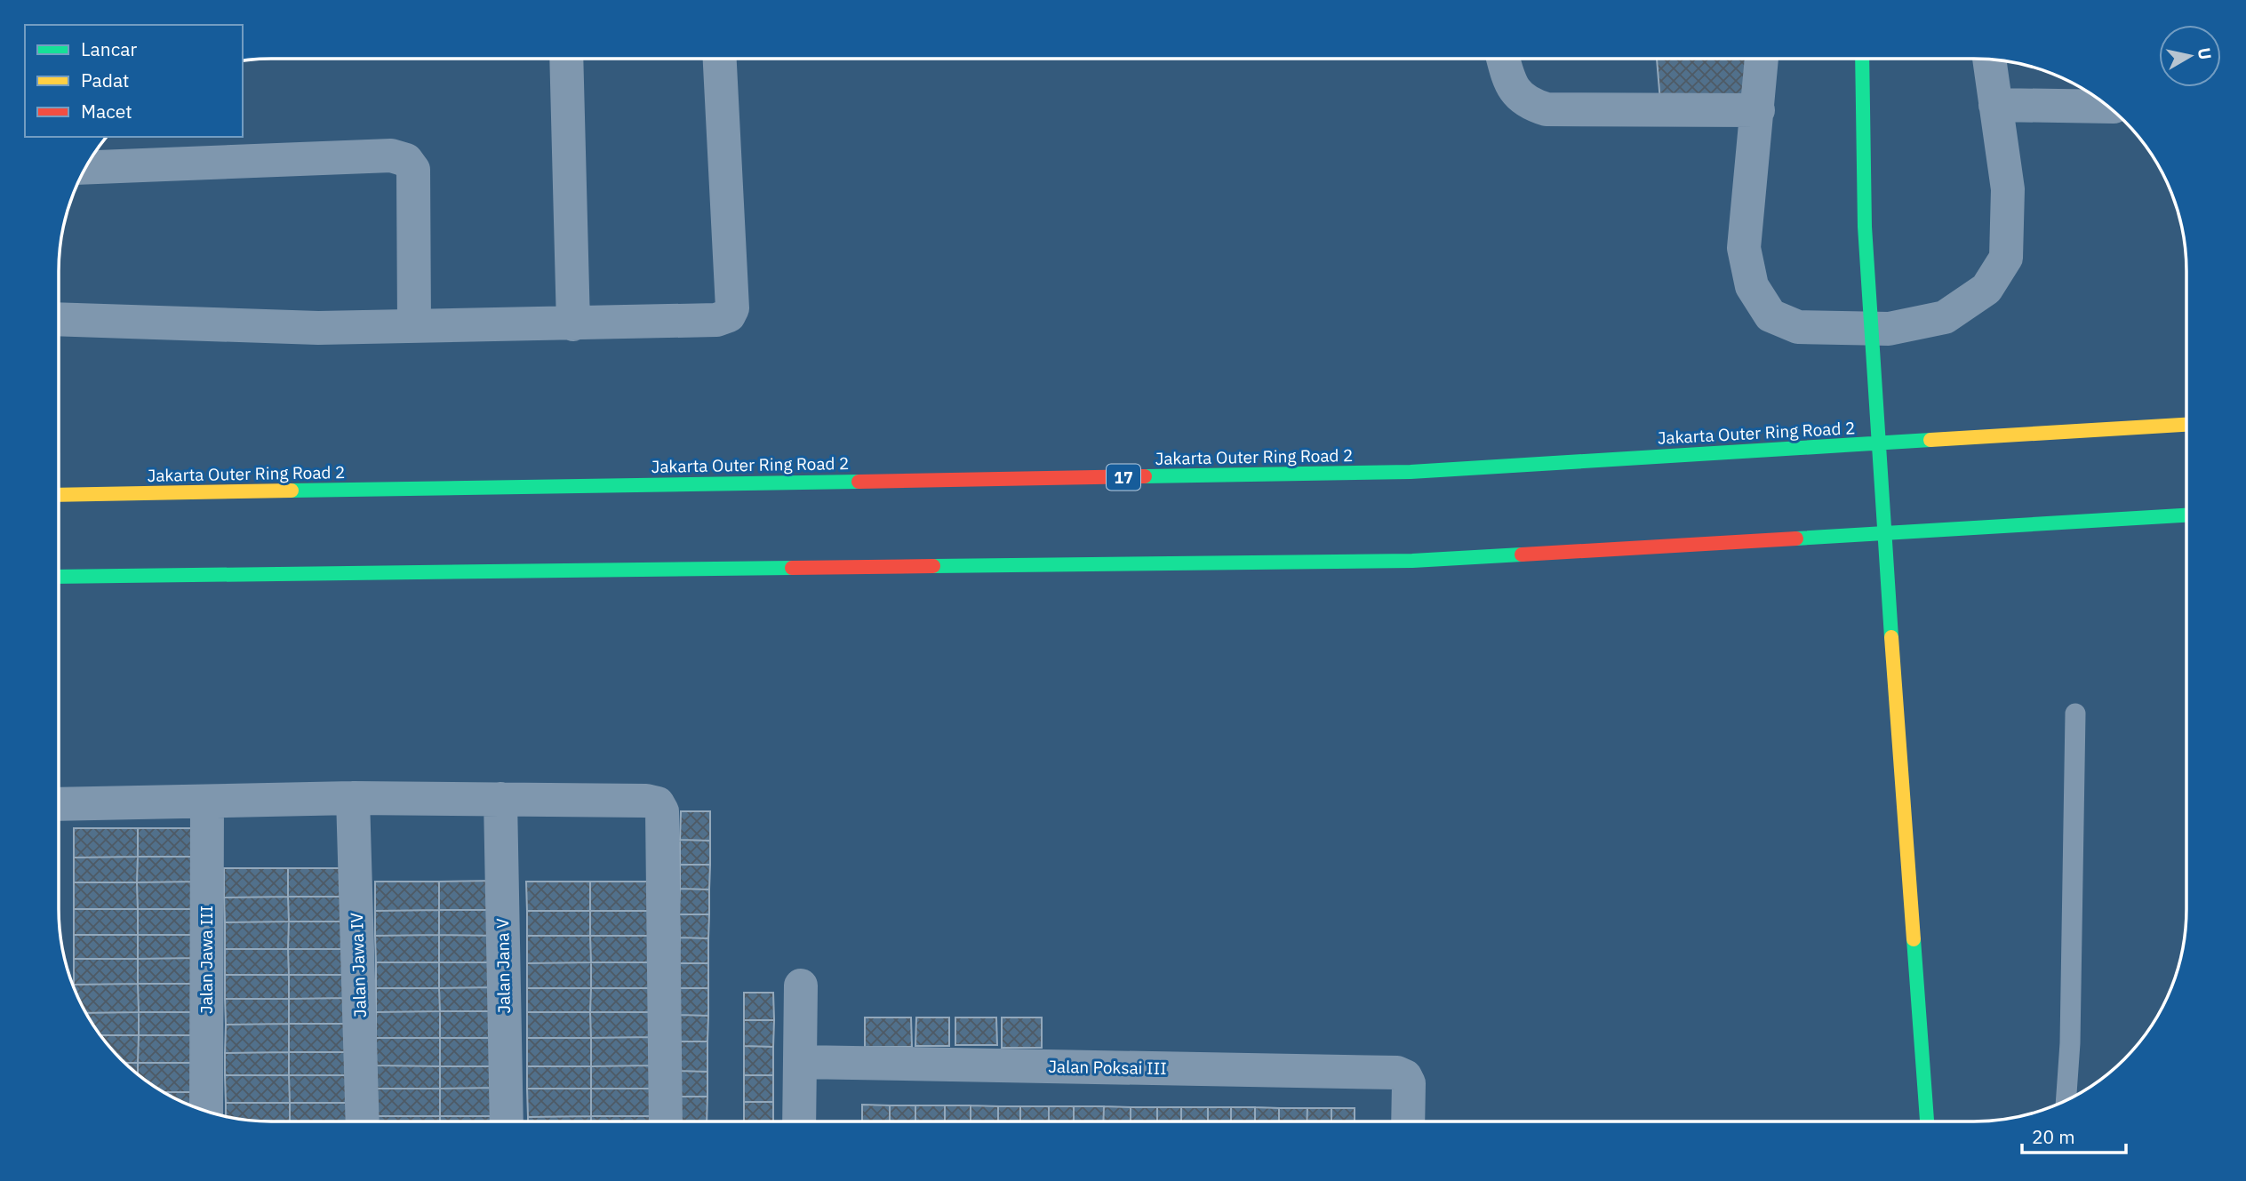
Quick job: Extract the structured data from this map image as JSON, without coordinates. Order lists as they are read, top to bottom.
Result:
{
  "streets": {
    "main road": ["Jakarta Outer Ring Road 2", "17"],
    "street": [
      "Jalan Jawa III",
      "Jalan Jawa IV",
      "Jalan Jana V",
      "Jalan Poksai III"
    ]
  },
  "legend": ["Lancar", "Padat", "Macet"],
  "scale_bar": "20 m",
  "north": "right"
}
